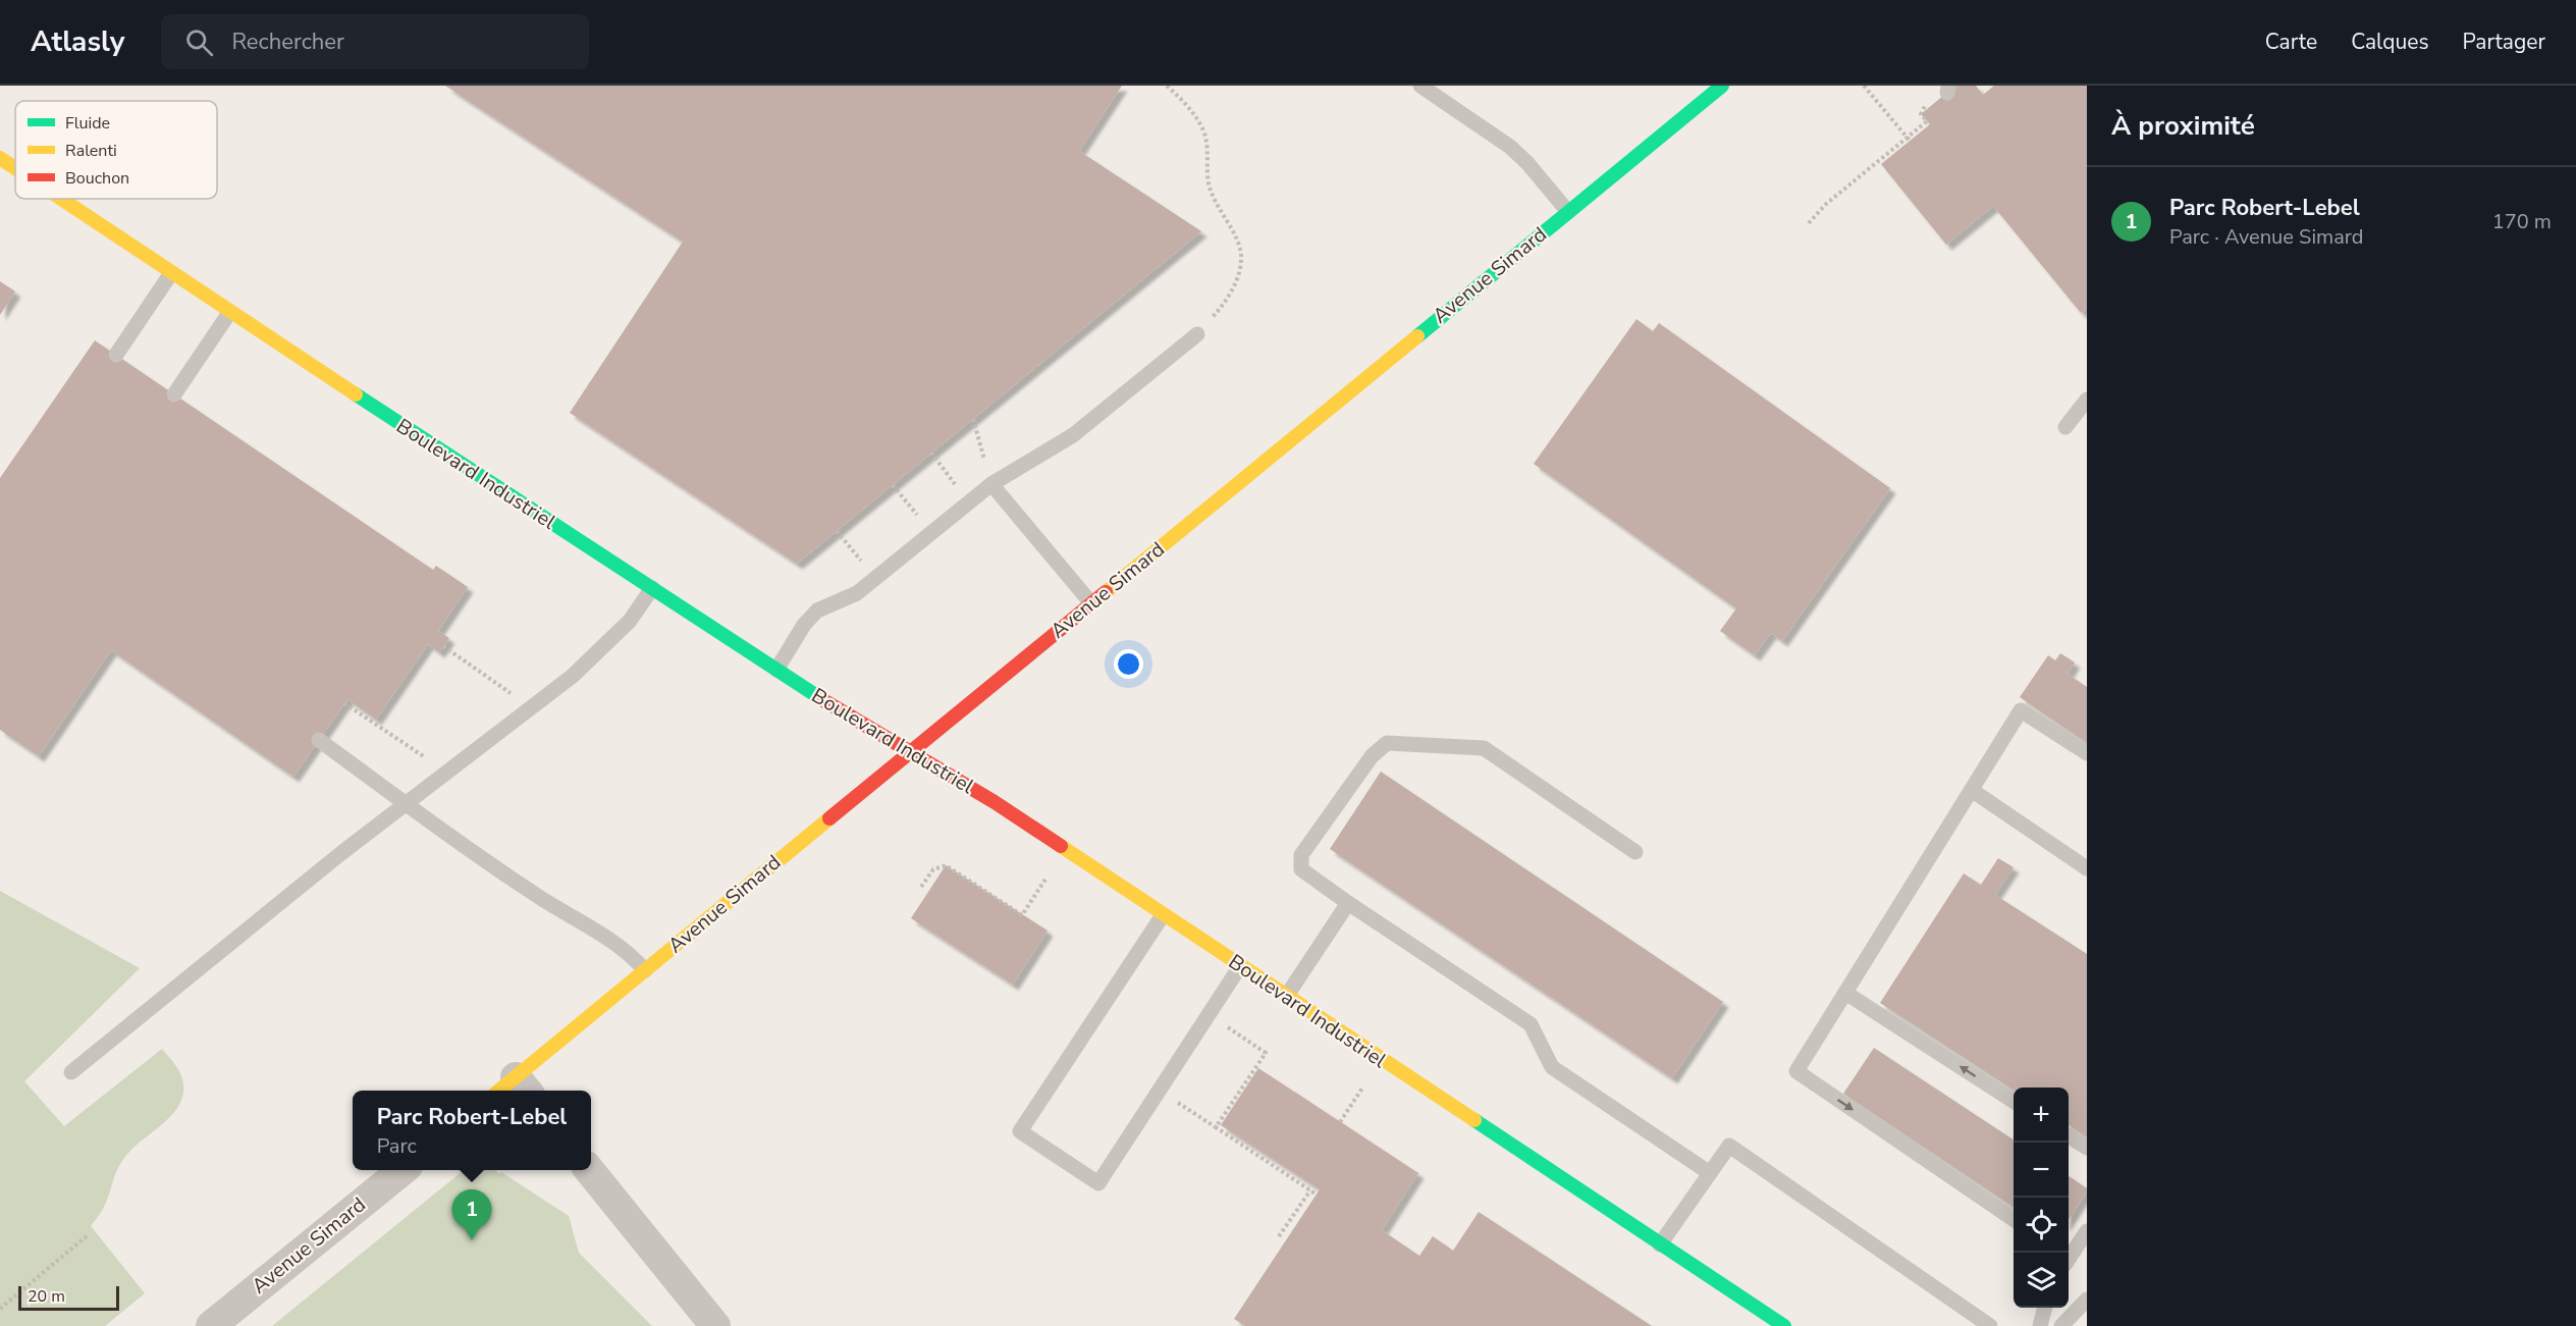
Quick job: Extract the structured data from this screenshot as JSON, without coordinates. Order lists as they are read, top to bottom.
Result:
{
  "streets": {
    "street": ["Avenue Simard", "Boulevard Industriel"]
  },
  "crossings": [
    ["Avenue Simard", "Boulevard Industriel"]
  ],
  "legend": ["Fluide", "Ralenti", "Bouchon"],
  "scale_bar": "20 m",
  "page": {
    "header": "Atlasly",
    "search": "Rechercher",
    "nav": ["Carte", "Calques", "Partager"],
    "heading": "À proximité",
    "list": [
      {
        "mark": "1",
        "name": "Parc Robert-Lebel",
        "note": "Parc · Avenue Simard",
        "value": "170 m"
      }
    ],
    "map_buttons": ["+", "−"],
    "popup": ["Parc Robert-Lebel", "Parc"],
    "pins": "1",
    "scale": "20 m"
  }
}
